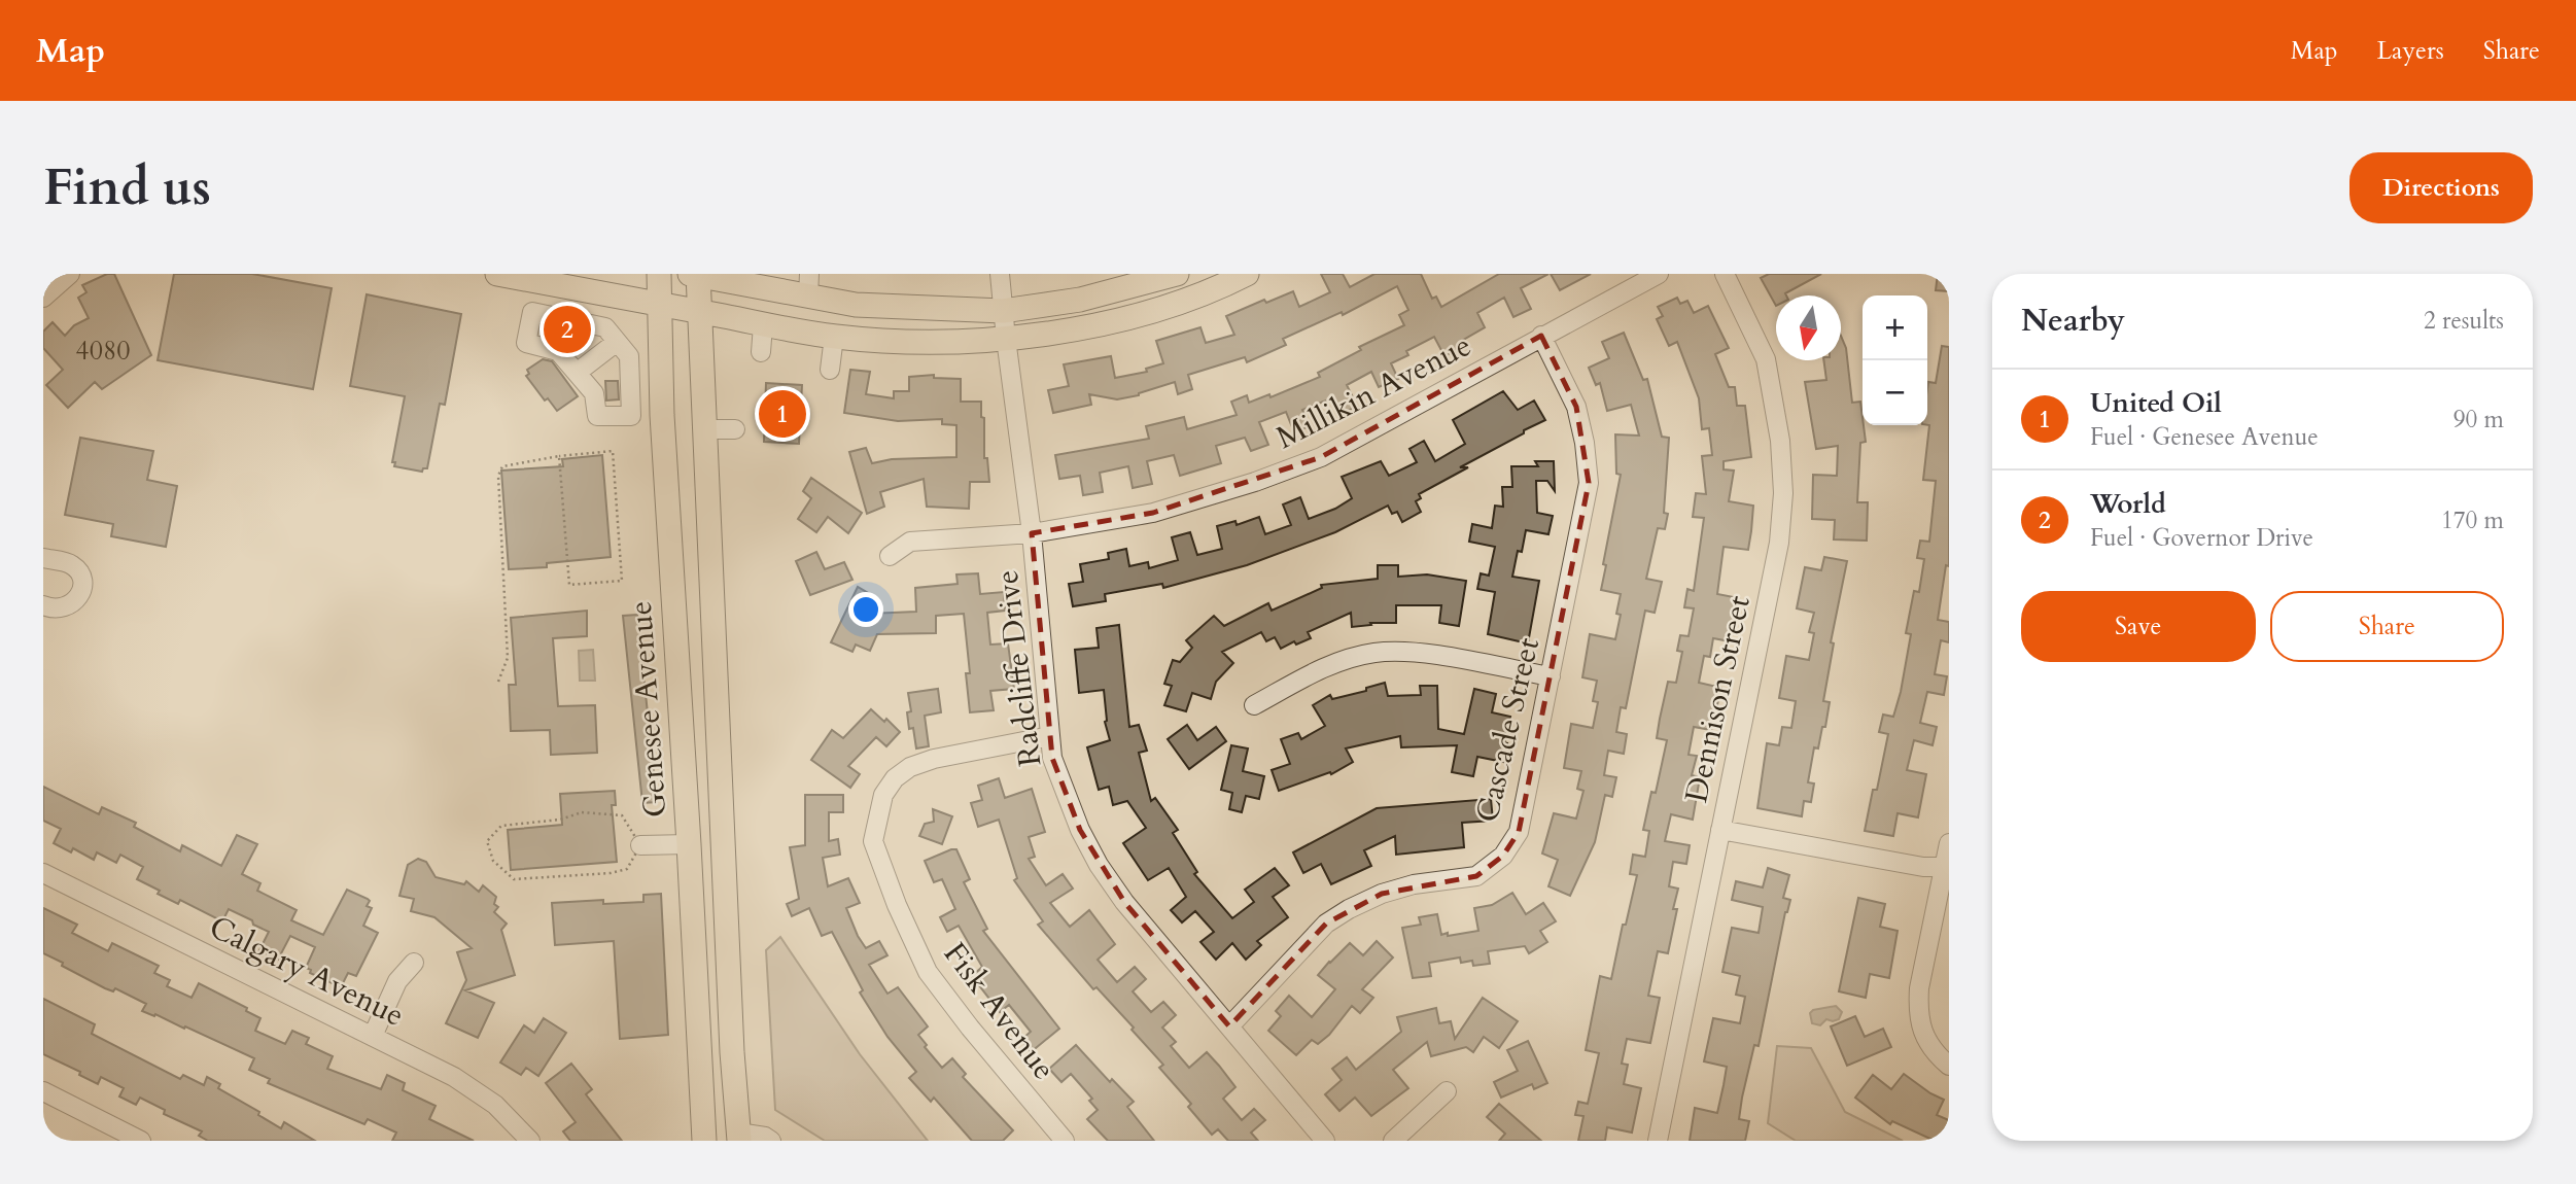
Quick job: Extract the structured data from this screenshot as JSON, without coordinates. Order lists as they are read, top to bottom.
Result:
{
  "streets": {
    "main road": ["Genesee Avenue"],
    "street": [
      "Millikin Avenue",
      "Radcliffe Drive",
      "Dennison Street",
      "Cascade Street",
      "Calgary Avenue",
      "Fisk Avenue"
    ]
  },
  "crossings": [
    ["Millikin Avenue", "Radcliffe Drive"],
    ["Millikin Avenue", "Cascade Street"],
    ["Radcliffe Drive", "Cascade Street"],
    ["Radcliffe Drive", "Fisk Avenue"]
  ],
  "house_numbers": ["4080"],
  "north": "bottom",
  "page": {
    "header": "Map",
    "nav": ["Map", "Layers", "Share"],
    "buttons": [
      "Directions",
      ["Save", "Share"]
    ],
    "title": "Find us",
    "heading": ["Nearby", "2 results"],
    "map_buttons": ["+", "−"],
    "pins": ["2", "1"],
    "list": [
      {
        "mark": "1",
        "name": "United Oil",
        "note": "Fuel · Genesee Avenue",
        "value": "90 m"
      },
      {
        "mark": "2",
        "name": "World",
        "note": "Fuel · Governor Drive",
        "value": "170 m"
      }
    ]
  }
}
